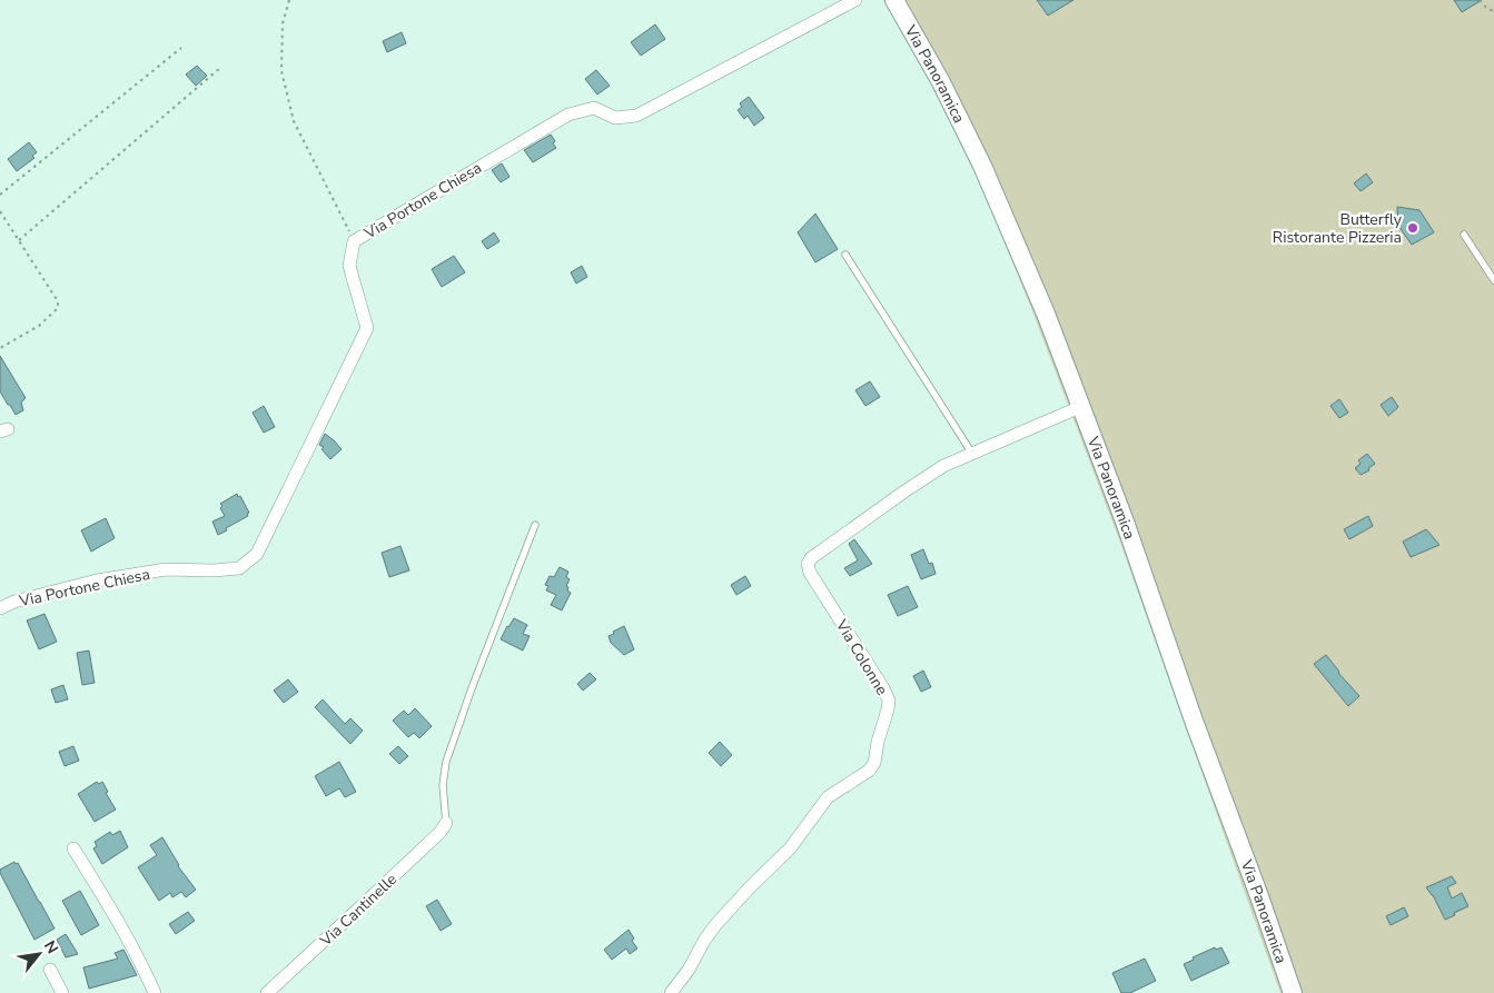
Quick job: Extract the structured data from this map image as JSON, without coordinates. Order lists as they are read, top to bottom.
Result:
{
  "streets": {
    "street": [
      "Via Panoramica",
      "Via Portone Chiesa",
      "Via Colonne",
      "Via Cantinelle"
    ]
  },
  "crossings": [
    ["Via Panoramica", "Via Colonne"]
  ],
  "places": ["Butterfly Ristorante Pizzeria"],
  "north": "top right"
}
